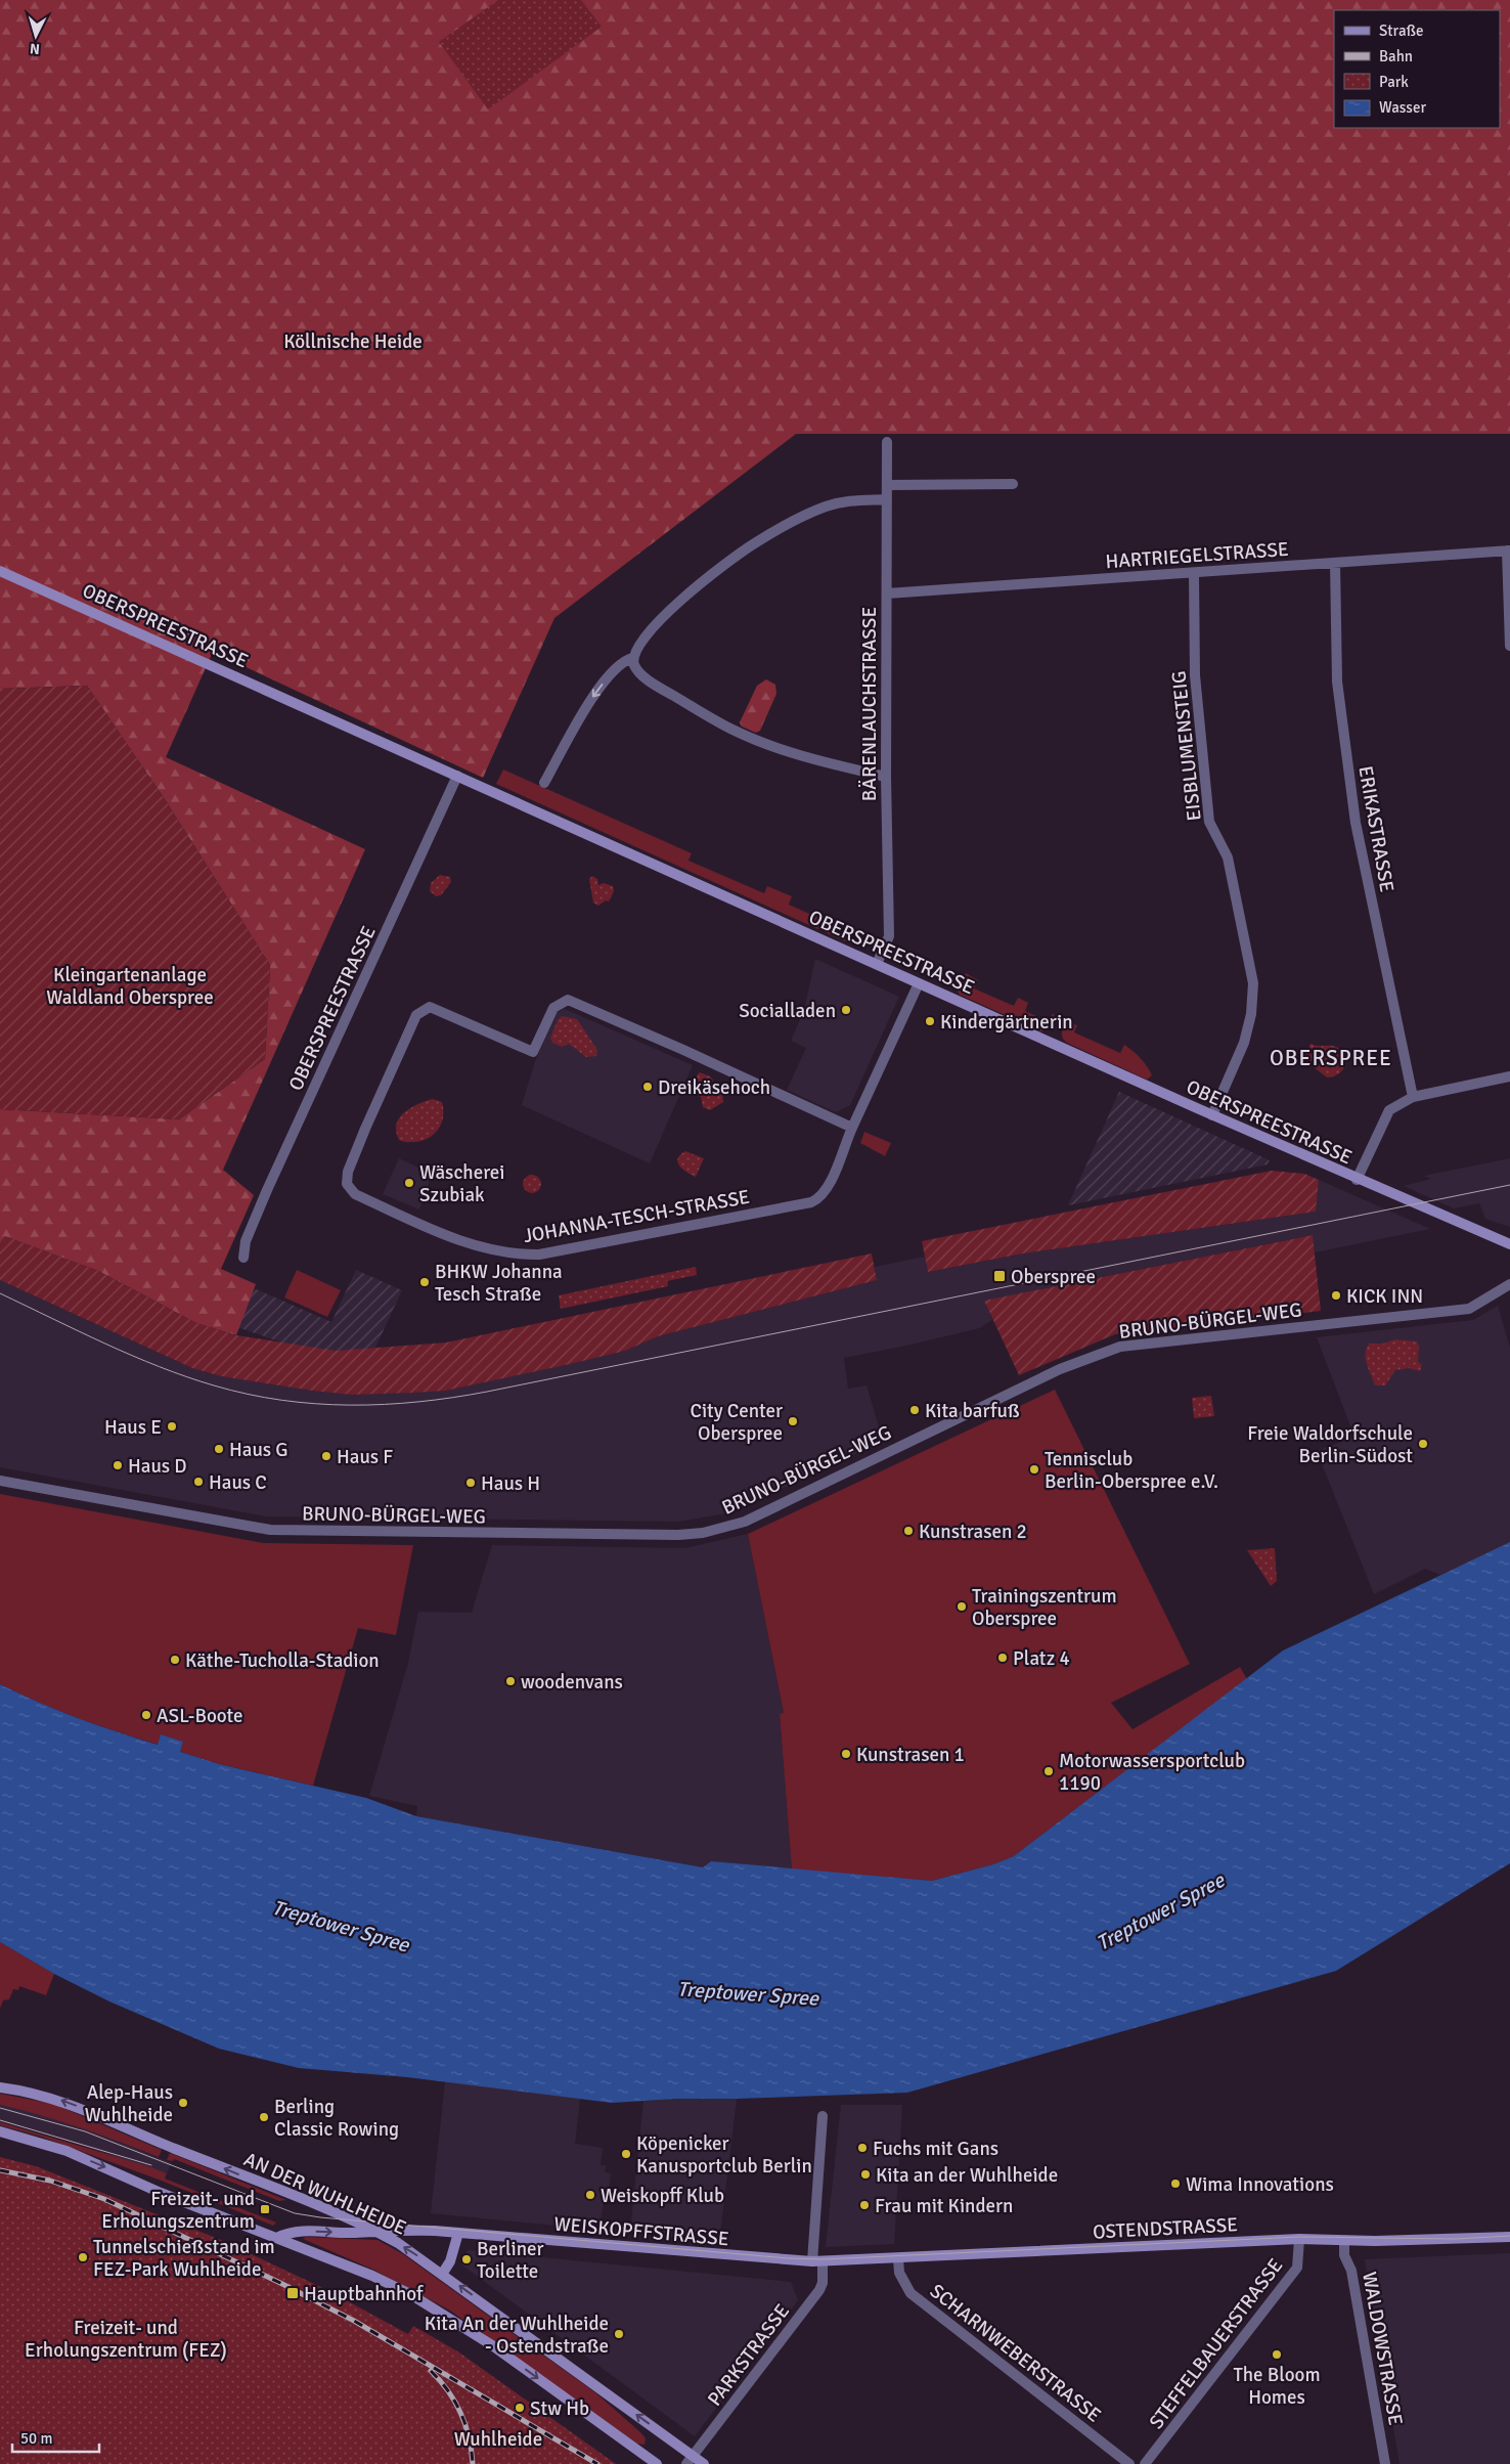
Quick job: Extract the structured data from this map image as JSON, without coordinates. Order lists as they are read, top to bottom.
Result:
{
  "streets": {
    "main road": [
      "OBERSPREESTRASSE",
      "AN DER WUHLHEIDE",
      "OSTENDSTRASSE",
      "WEISKOPFFSTRASSE"
    ],
    "street": [
      "HARTRIEGELSTRASSE",
      "BÄRENLAUCHSTRASSE",
      "EISBLUMENSTEIG",
      "ERIKASTRASSE",
      "JOHANNA-TESCH-STRASSE",
      "BRUNO-BÜRGEL-WEG",
      "STEFFELBAUERSTRASSE",
      "WALDOWSTRASSE",
      "SCHARNWEBERSTRASSE",
      "PARKSTRASSE"
    ]
  },
  "crossings": [
    ["HARTRIEGELSTRASSE", "BÄRENLAUCHSTRASSE"],
    ["HARTRIEGELSTRASSE", "EISBLUMENSTEIG"],
    ["HARTRIEGELSTRASSE", "ERIKASTRASSE"],
    ["OBERSPREESTRASSE", "BÄRENLAUCHSTRASSE"],
    ["OBERSPREESTRASSE", "EISBLUMENSTEIG"],
    ["OBERSPREESTRASSE", "JOHANNA-TESCH-STRASSE"],
    ["AN DER WUHLHEIDE", "WEISKOPFFSTRASSE"],
    ["AN DER WUHLHEIDE", "PARKSTRASSE"],
    ["OSTENDSTRASSE", "WEISKOPFFSTRASSE"],
    ["OSTENDSTRASSE", "STEFFELBAUERSTRASSE"],
    ["OSTENDSTRASSE", "WALDOWSTRASSE"],
    ["OSTENDSTRASSE", "SCHARNWEBERSTRASSE"],
    ["OSTENDSTRASSE", "PARKSTRASSE"],
    ["WEISKOPFFSTRASSE", "PARKSTRASSE"]
  ],
  "districts": ["OBERSPREE"],
  "water": ["Treptower Spree"],
  "parks": [
    "Köllnische Heide",
    "Kleingartenanlage Waldland Oberspree",
    "Freizeit- und Erholungszentrum (FEZ)",
    "Wuhlheide"
  ],
  "places": {
    "other": [
      "Socialladen",
      "Kindergärtnerin",
      "Dreikäsehoch",
      "Wäscherei Szubiak",
      "BHKW Johanna Tesch Straße",
      "KICK INN",
      "Kita barfuß",
      "City Center Oberspree",
      "Haus E",
      "Freie Waldorfschule Berlin-Südost",
      "Haus G",
      "Haus F",
      "Haus D",
      "Tennisclub Berlin-Oberspree e.V.",
      "Haus C",
      "Haus H",
      "Kunstrasen 2",
      "Trainingszentrum Oberspree",
      "Platz 4",
      "Käthe-Tucholla-Stadion",
      "woodenvans",
      "ASL-Boote",
      "Kunstrasen 1",
      "Motorwassersportclub 1190",
      "Alep-Haus Wuhlheide",
      "Berling Classic Rowing",
      "Fuchs mit Gans",
      "Köpenicker Kanusportclub Berlin",
      "Kita an der Wuhlheide",
      "Wima Innovations",
      "Weiskopff Klub",
      "Frau mit Kindern",
      "Tunnelschießstand im FEZ-Park Wuhlheide",
      "Berliner Toilette",
      "Kita An der Wuhlheide - Ostendstraße",
      "The Bloom Homes",
      "Stw Hb"
    ],
    "transit": ["Oberspree", "Freizeit- und Erholungszentrum", "Hauptbahnhof"]
  },
  "legend": [
    "Straße",
    "Bahn",
    "Park",
    "Wasser"
  ],
  "scale_bar": "50 m",
  "north": "bottom"
}
